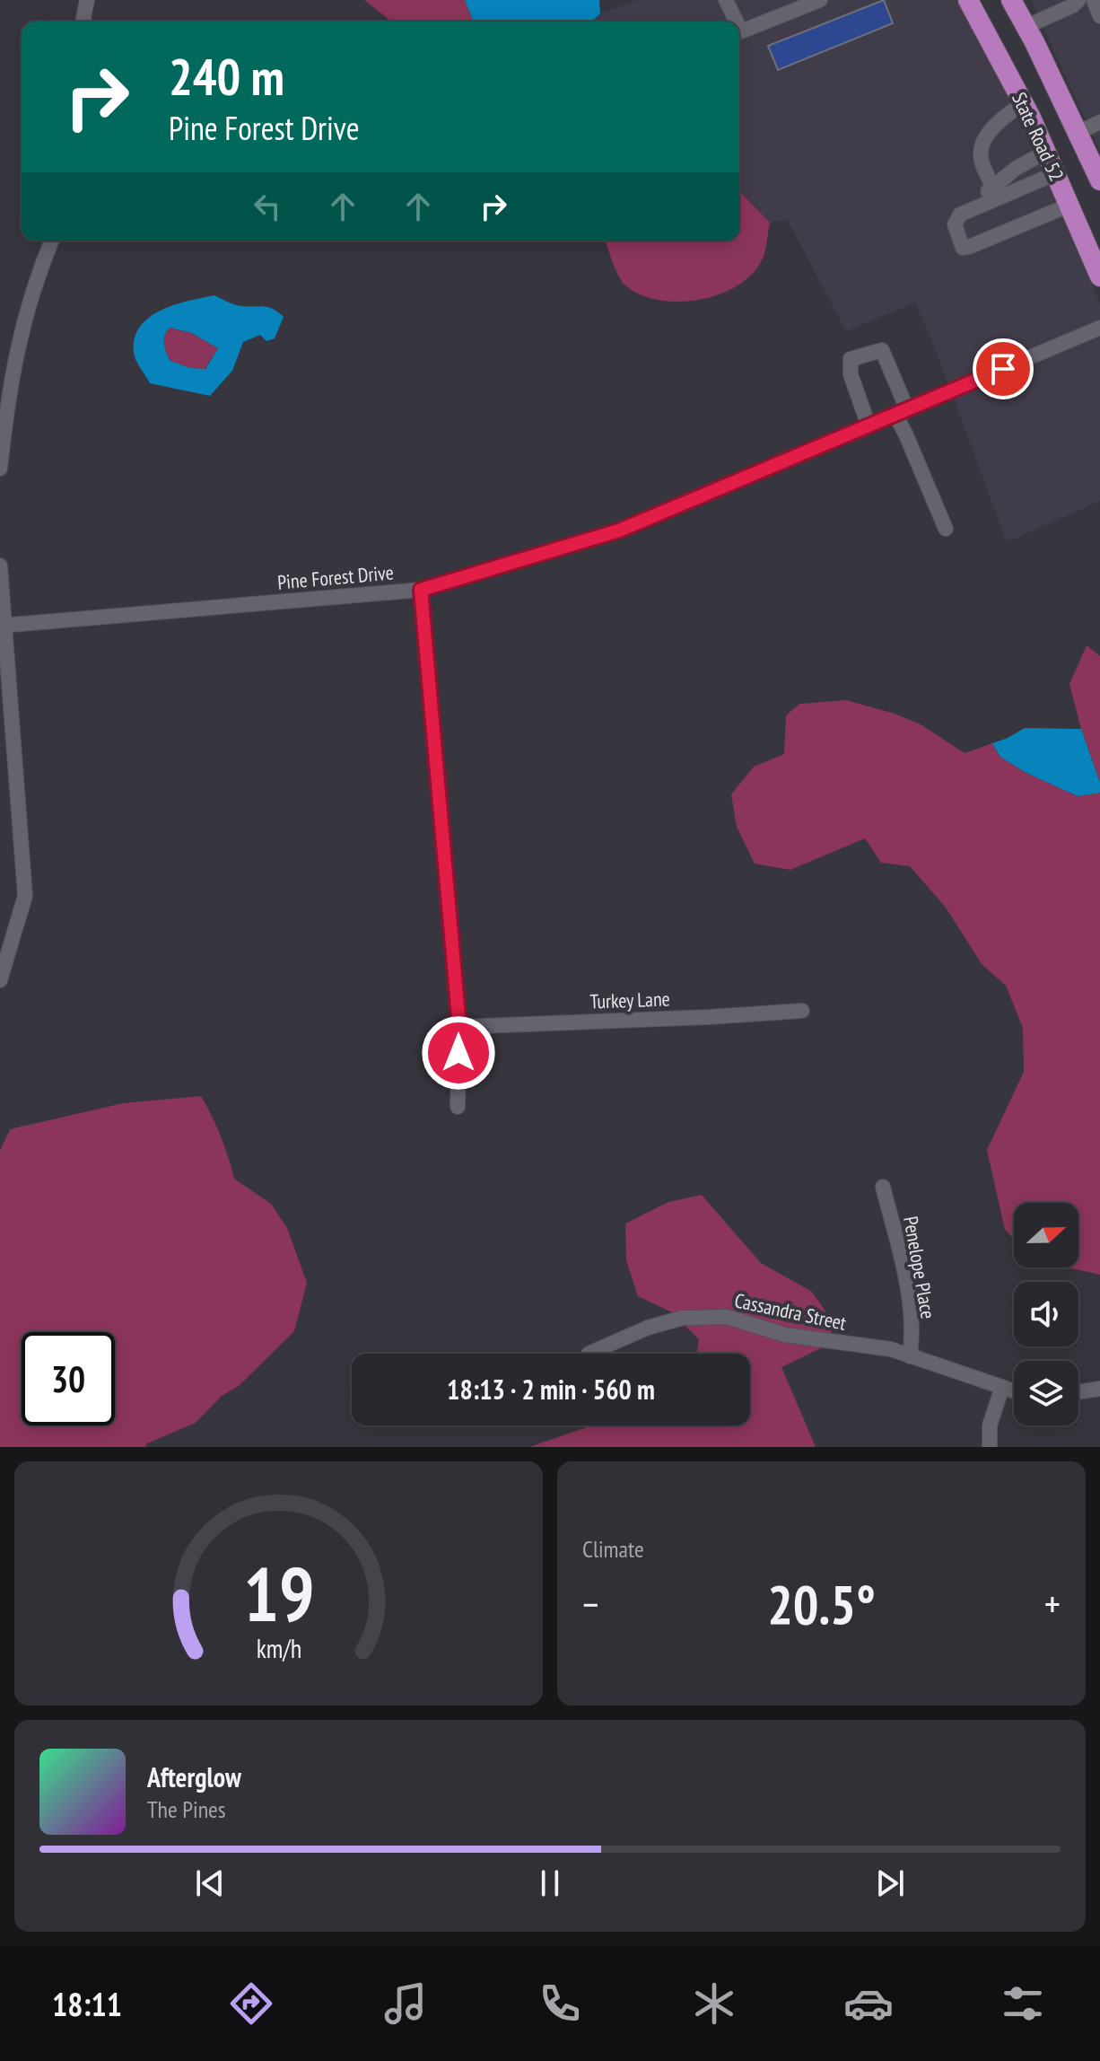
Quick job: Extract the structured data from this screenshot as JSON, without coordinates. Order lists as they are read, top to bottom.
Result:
{
  "streets": {
    "main road": ["State Road 52"],
    "street": [
      "Pine Forest Drive",
      "Turkey Lane",
      "Penelope Place",
      "Cassandra Street"
    ]
  },
  "crossings": [
    ["Penelope Place", "Cassandra Street"]
  ],
  "north": "right",
  "page": {
    "turn": ["240 m", "Pine Forest Drive"],
    "limit": "30",
    "trip": "18:13 · 2 min · 560 m",
    "tile": "Climate",
    "heat": ["−", "20.5°", "+"],
    "song": ["Afterglow", "The Pines"],
    "tabs": "18:11",
    "gauge": ["19", "km/h"]
  }
}
